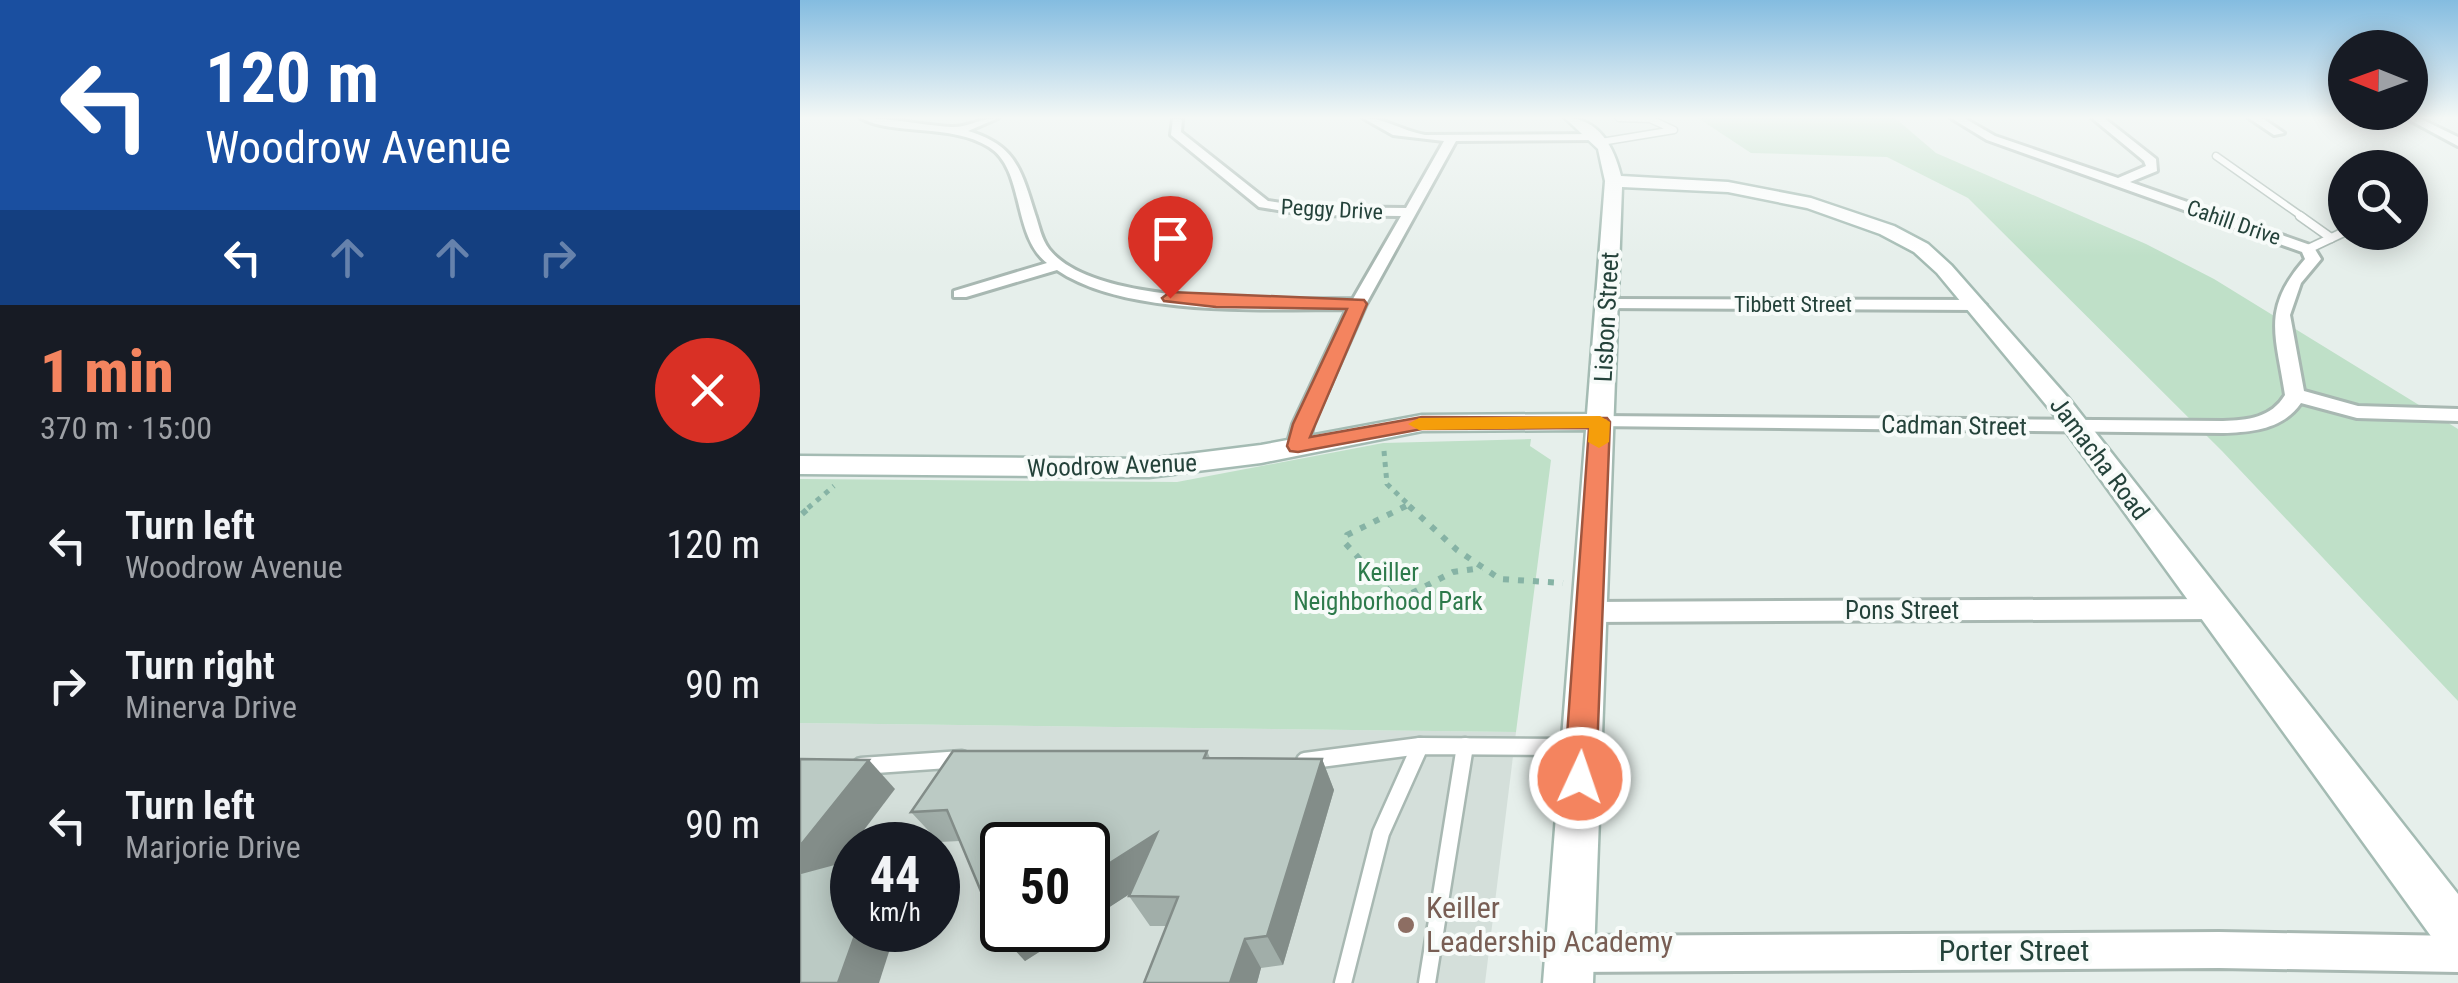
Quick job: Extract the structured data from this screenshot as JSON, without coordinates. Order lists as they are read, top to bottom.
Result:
{
  "streets": {
    "street": [
      "Peggy Drive",
      "Cahill Drive",
      "Tibbett Street",
      "Lisbon Street",
      "Cadman Street",
      "Jamacha Road",
      "Woodrow Avenue",
      "Pons Street",
      "Porter Street"
    ]
  },
  "crossings": [
    ["Cahill Drive", "Cadman Street"],
    ["Tibbett Street", "Lisbon Street"],
    ["Tibbett Street", "Jamacha Road"],
    ["Lisbon Street", "Cadman Street"],
    ["Lisbon Street", "Jamacha Road"],
    ["Lisbon Street", "Woodrow Avenue"],
    ["Lisbon Street", "Pons Street"],
    ["Lisbon Street", "Porter Street"],
    ["Cadman Street", "Jamacha Road"],
    ["Cadman Street", "Woodrow Avenue"],
    ["Jamacha Road", "Pons Street"]
  ],
  "parks": ["Keiller Neighborhood Park"],
  "places": ["Keiller Leadership Academy"],
  "north": "left",
  "page": {
    "turn": ["120 m", "Woodrow Avenue"],
    "heading": ["1 min", "370 m · 15:00"],
    "list": [
      {
        "name": "Turn left",
        "note": "Woodrow Avenue",
        "value": "120 m"
      },
      {
        "name": "Turn right",
        "note": "Minerva Drive",
        "value": "90 m"
      },
      {
        "name": "Turn left",
        "note": "Marjorie Drive",
        "value": "90 m"
      }
    ],
    "speed": "44 km/h",
    "limit": "50"
  }
}
